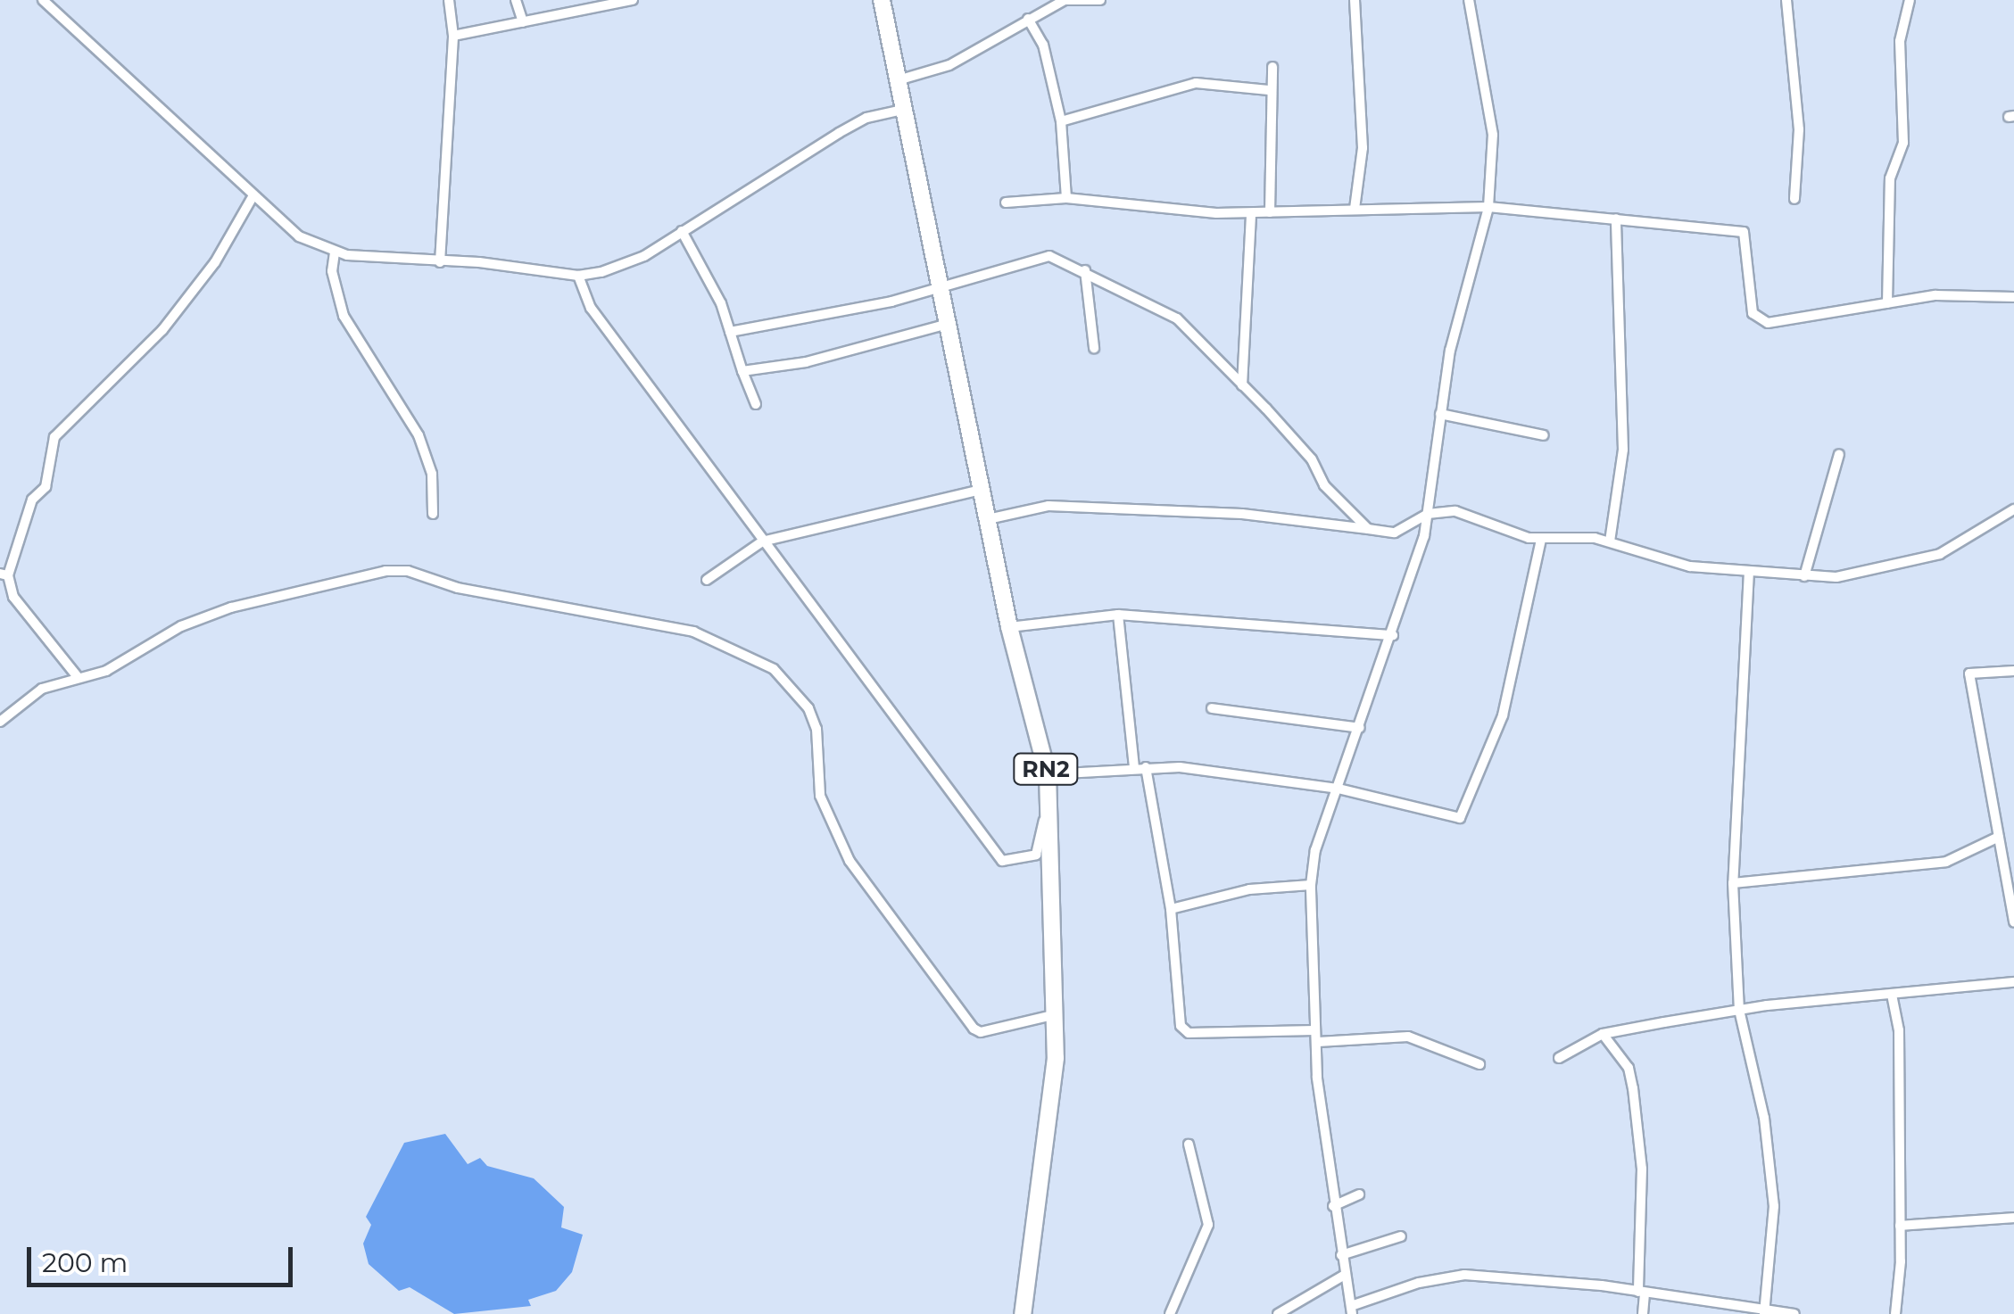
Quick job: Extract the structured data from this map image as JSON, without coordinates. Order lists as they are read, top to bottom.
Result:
{
  "streets": {
    "highway": ["RN2"]
  },
  "scale_bar": "200 m"
}
